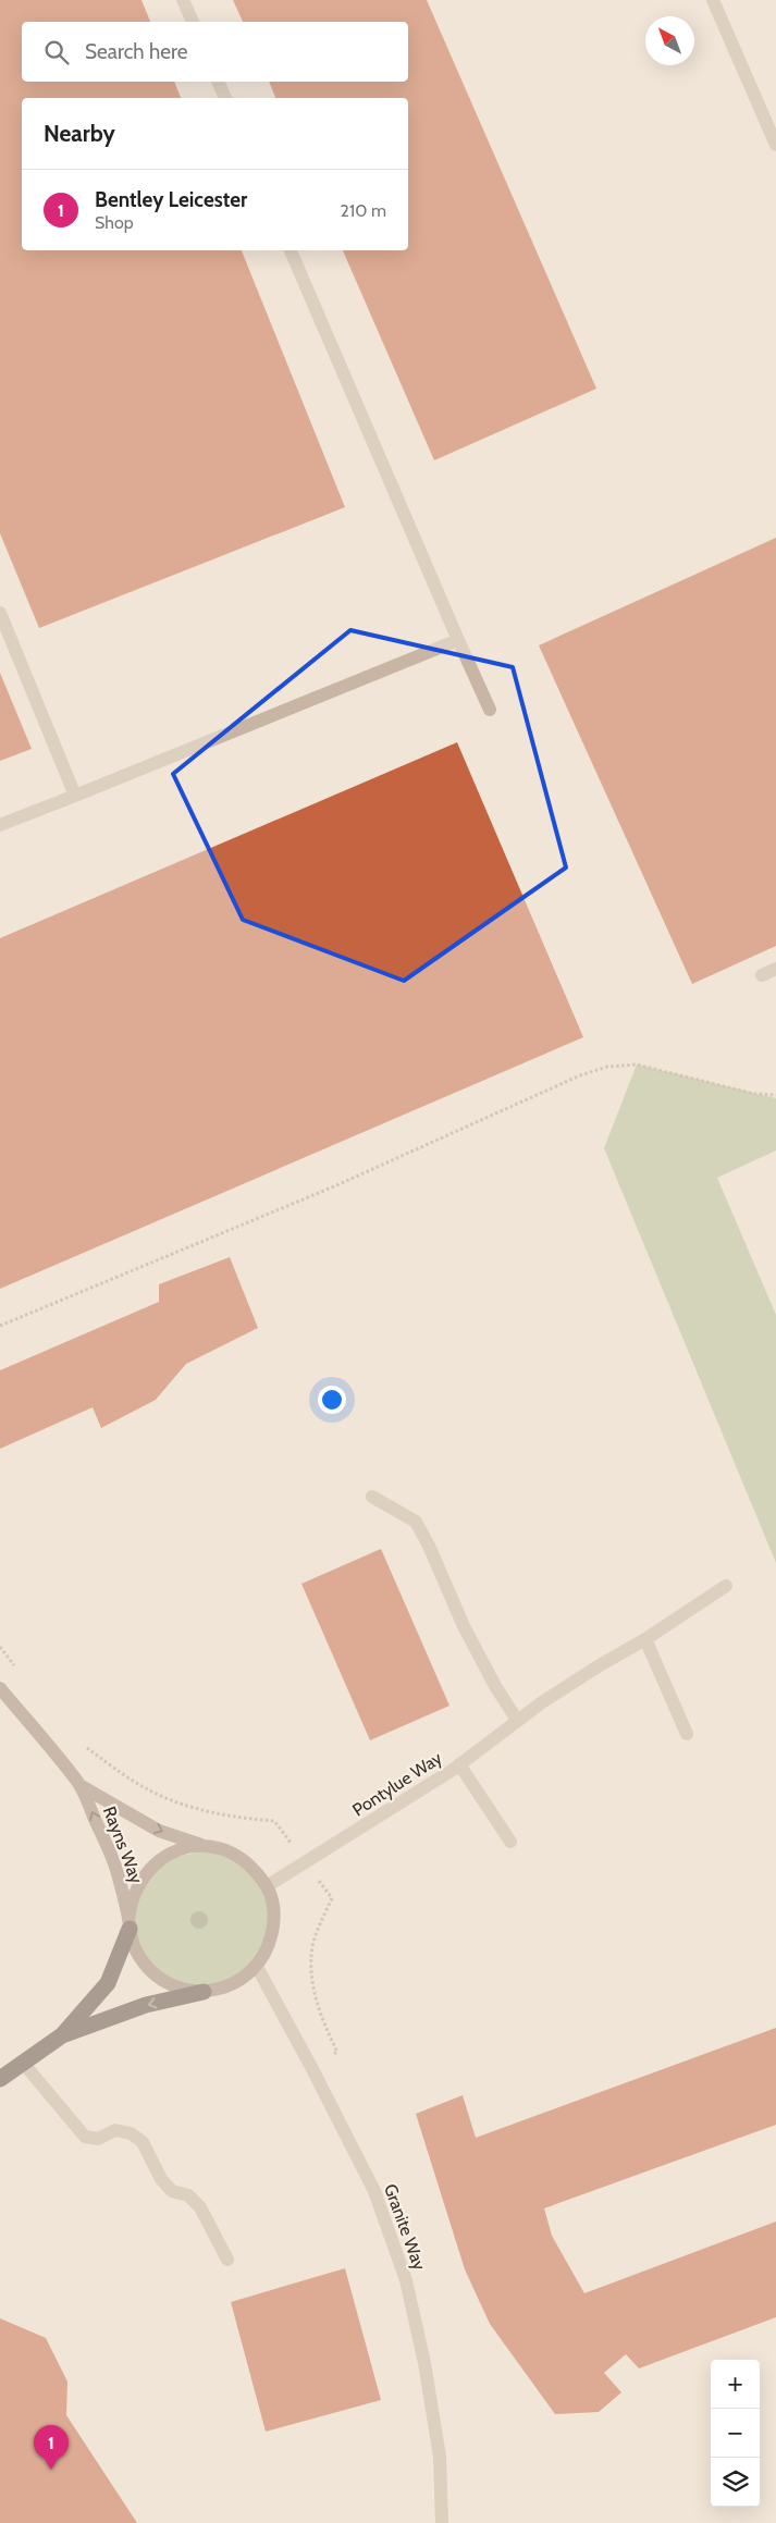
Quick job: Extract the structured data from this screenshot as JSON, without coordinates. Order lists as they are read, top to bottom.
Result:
{
  "streets": {
    "street": ["Pontylue Way", "Rayns Way", "Granite Way"]
  },
  "crossings": [
    ["Pontylue Way", "Rayns Way"],
    ["Pontylue Way", "Granite Way"],
    ["Rayns Way", "Granite Way"]
  ],
  "north": "top left",
  "page": {
    "search": "Search here",
    "heading": "Nearby",
    "list": [
      {
        "mark": "1",
        "name": "Bentley Leicester",
        "note": "Shop",
        "value": "210 m"
      }
    ],
    "map_buttons": ["+", "−"],
    "pins": "1"
  }
}
